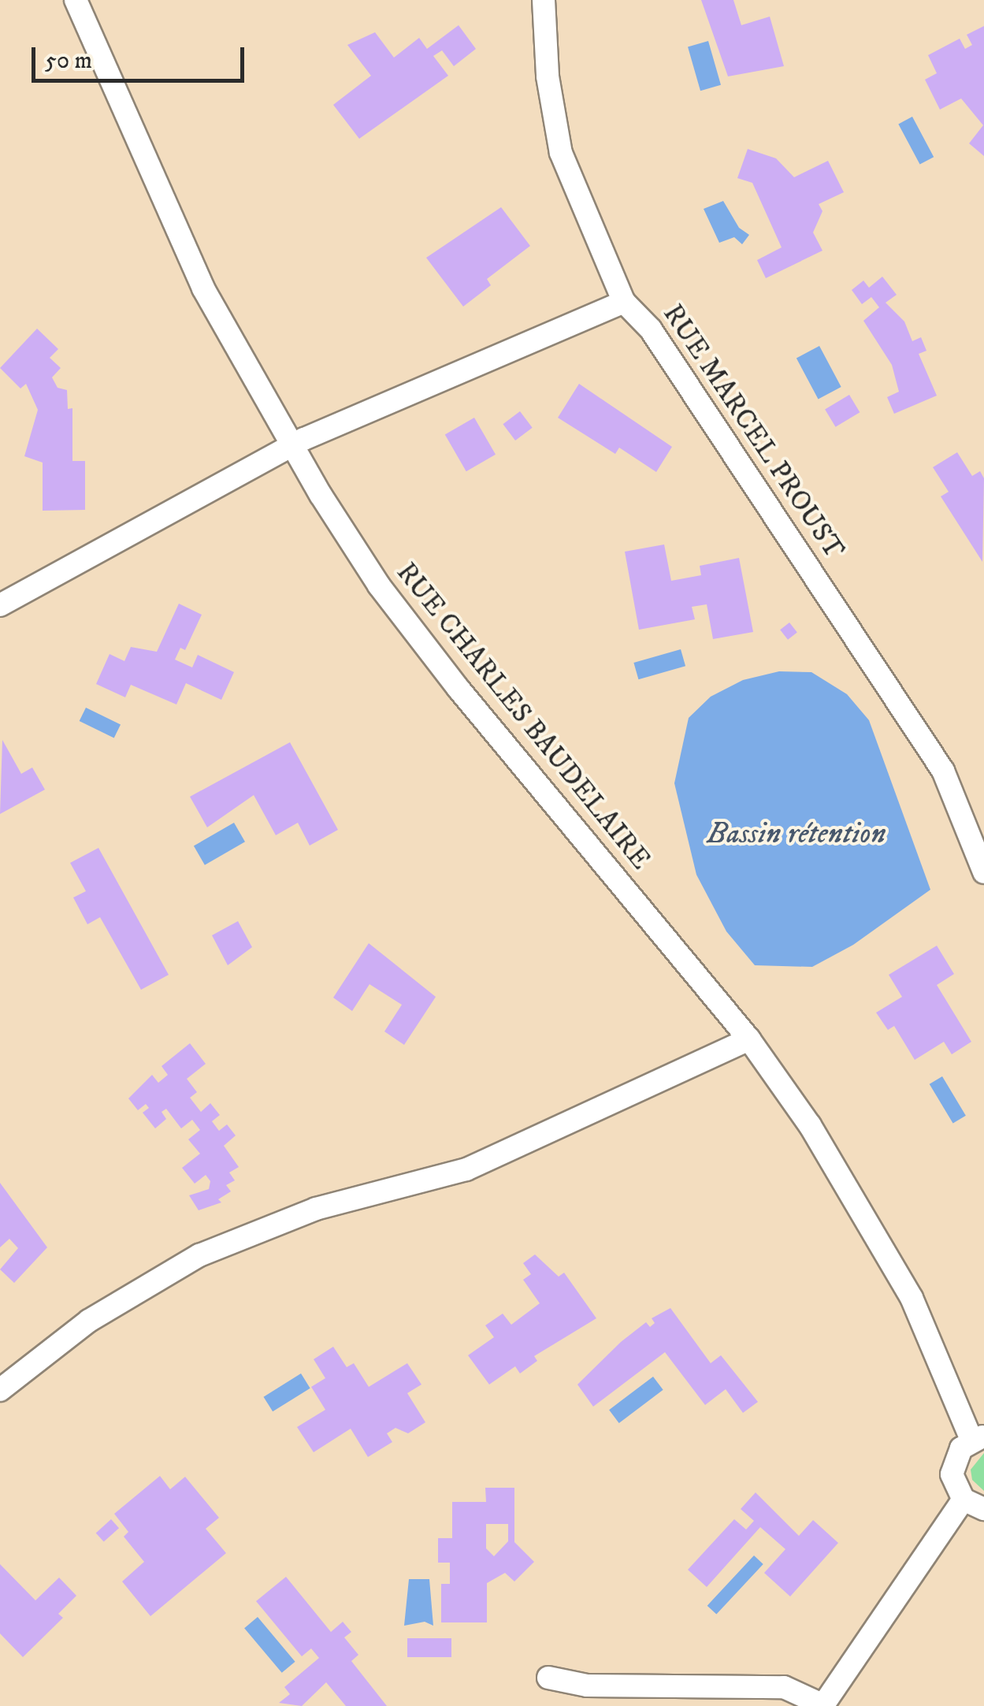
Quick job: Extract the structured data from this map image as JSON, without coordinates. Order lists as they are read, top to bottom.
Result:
{
  "streets": {
    "street": ["RUE MARCEL PROUST", "RUE CHARLES BAUDELAIRE"]
  },
  "crossings": [
    ["RUE MARCEL PROUST", "RUE CHARLES BAUDELAIRE"]
  ],
  "water": ["Bassin rétention"],
  "scale_bar": "50 m"
}
